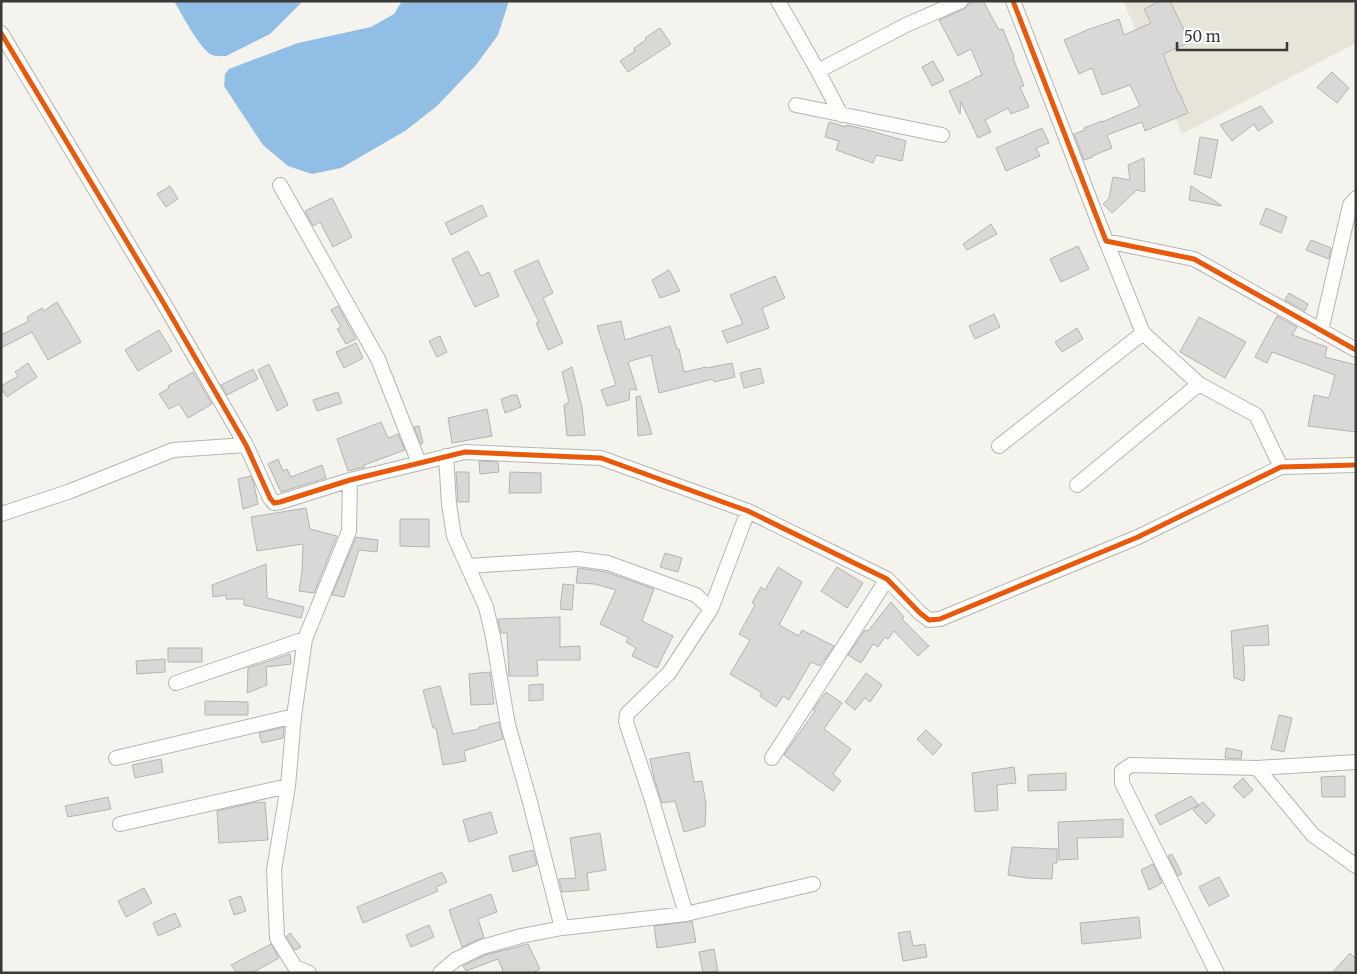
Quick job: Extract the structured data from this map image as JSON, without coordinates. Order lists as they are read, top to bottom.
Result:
{
  "scale_bar": "50 m"
}
